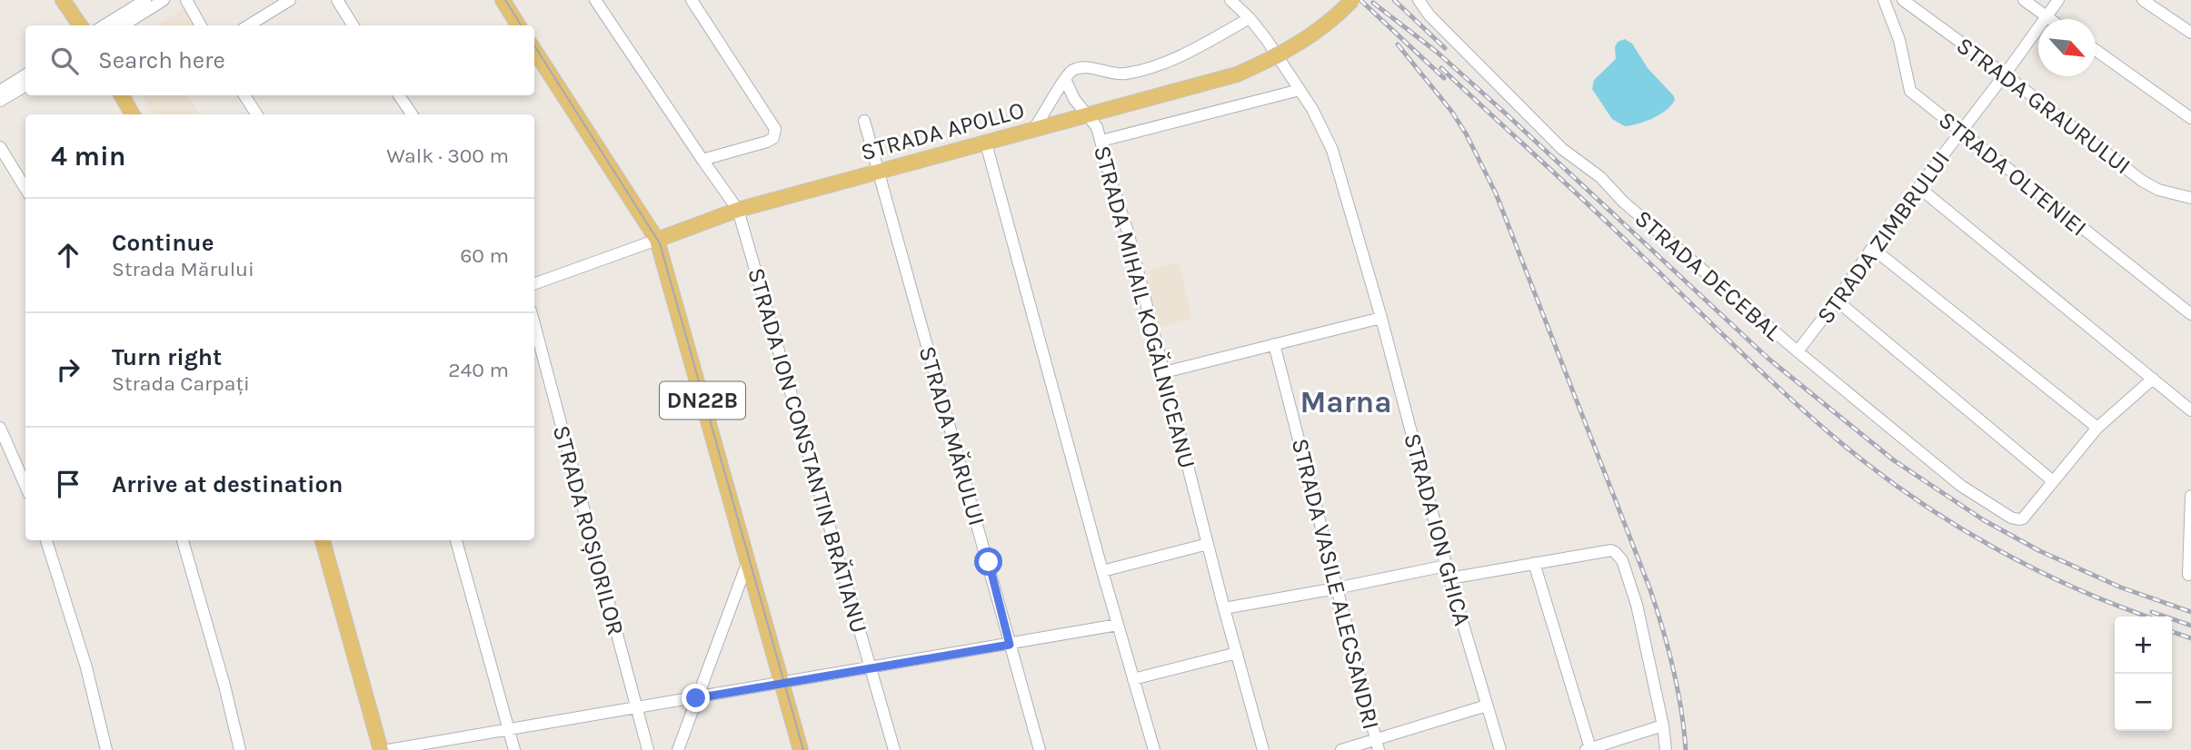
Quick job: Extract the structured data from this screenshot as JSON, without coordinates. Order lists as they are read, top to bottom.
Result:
{
  "streets": {
    "main road": ["STRADA APOLLO", "DN22B"],
    "street": [
      "STRADA GRAURULUI",
      "STRADA OLTENIEI",
      "STRADA ZIMBRULUI",
      "STRADA DECEBAL",
      "STRADA MIHAIL KOGĂLNICEANU",
      "STRADA MĂRULUI",
      "STRADA ION CONSTANTIN BRĂTIANU",
      "STRADA ION GHICA",
      "STRADA ROȘIORILOR",
      "STRADA VASILE ALECSANDRI"
    ]
  },
  "crossings": [
    ["STRADA GRAURULUI", "STRADA ZIMBRULUI"],
    ["STRADA APOLLO", "STRADA MIHAIL KOGĂLNICEANU"],
    ["STRADA APOLLO", "DN22B"],
    ["STRADA APOLLO", "STRADA MĂRULUI"],
    ["STRADA APOLLO", "STRADA ION CONSTANTIN BRĂTIANU"],
    ["STRADA OLTENIEI", "STRADA ZIMBRULUI"],
    ["STRADA ZIMBRULUI", "STRADA DECEBAL"]
  ],
  "districts": ["Marna"],
  "north": "bottom right",
  "page": {
    "search": "Search here",
    "heading": ["4 min", "Walk · 300 m"],
    "list": [
      ["Continue", "Strada Mărului", "60 m"],
      ["Turn right", "Strada Carpați", "240 m"],
      "Arrive at destination"
    ],
    "map_buttons": ["+", "−"]
  }
}
